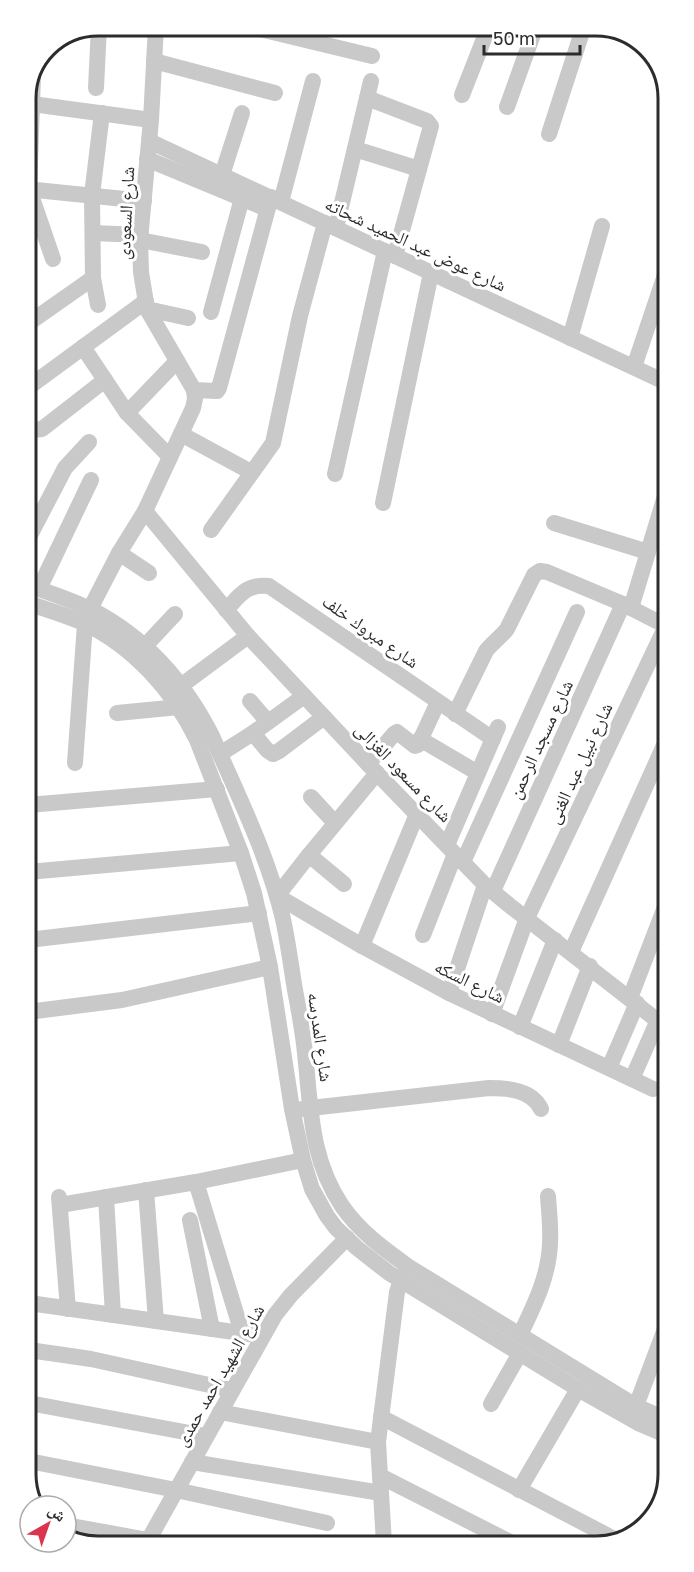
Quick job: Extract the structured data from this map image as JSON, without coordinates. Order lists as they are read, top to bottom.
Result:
{
  "streets": {
    "street": [
      "شارع السعودى",
      "شارع عوض عبد الحميد شحاته",
      "شارع مبروك خلف",
      "شارع مسجد الرحمن",
      "شارع نبيل عبد الغنى",
      "شارع مسعود الغزالى",
      "شارع السكه",
      "شارع المدرسه",
      "شارع الشهيد احمد حمدى"
    ]
  },
  "crossings": [
    ["شارع السعودى", "شارع عوض عبد الحميد شحاته"],
    ["شارع مبروك خلف", "شارع مسعود الغزالى"],
    ["شارع مسجد الرحمن", "شارع مسعود الغزالى"],
    ["شارع مسجد الرحمن", "شارع السكه"],
    ["شارع نبيل عبد الغنى", "شارع مسعود الغزالى"],
    ["شارع نبيل عبد الغنى", "شارع السكه"],
    ["شارع السكه", "شارع المدرسه"],
    ["شارع المدرسه", "شارع الشهيد احمد حمدى"]
  ],
  "scale_bar": "50 m",
  "north": "top right"
}
